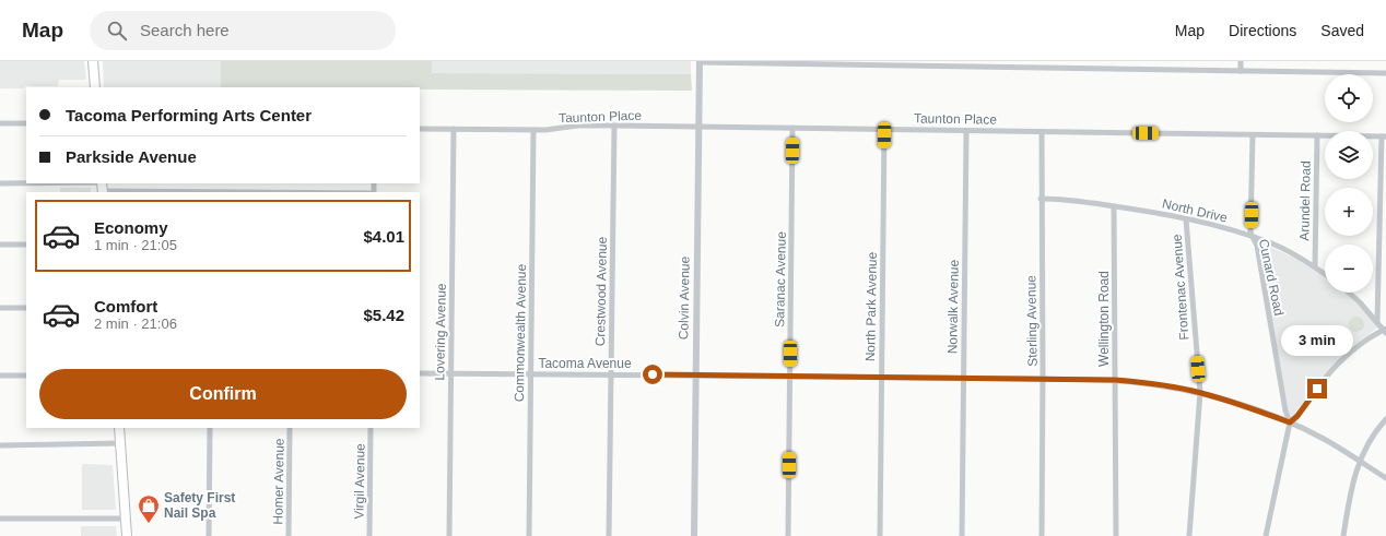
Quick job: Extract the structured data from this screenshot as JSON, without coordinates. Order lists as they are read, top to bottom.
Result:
{
  "streets": {
    "street": [
      "Taunton Place",
      "Arundel Road",
      "North Drive",
      "Cunard Road",
      "Saranac Avenue",
      "Frontenac Avenue",
      "Crestwood Avenue",
      "Colvin Avenue",
      "North Park Avenue",
      "Norwalk Avenue",
      "Wellington Road",
      "Sterling Avenue",
      "Lovering Avenue",
      "Commonwealth Avenue",
      "Tacoma Avenue",
      "Homer Avenue",
      "Virgil Avenue"
    ]
  },
  "crossings": [
    ["Taunton Place", "Arundel Road"],
    ["Taunton Place", "Cunard Road"],
    ["Taunton Place", "Saranac Avenue"],
    ["Taunton Place", "Crestwood Avenue"],
    ["Taunton Place", "Colvin Avenue"],
    ["Taunton Place", "North Park Avenue"],
    ["Taunton Place", "Norwalk Avenue"],
    ["Taunton Place", "Sterling Avenue"],
    ["Taunton Place", "Lovering Avenue"],
    ["Taunton Place", "Commonwealth Avenue"],
    ["Arundel Road", "North Drive"],
    ["North Drive", "Cunard Road"],
    ["North Drive", "Frontenac Avenue"],
    ["North Drive", "Wellington Road"],
    ["North Drive", "Sterling Avenue"],
    ["Cunard Road", "Tacoma Avenue"],
    ["Saranac Avenue", "Tacoma Avenue"],
    ["Frontenac Avenue", "Tacoma Avenue"],
    ["Crestwood Avenue", "Tacoma Avenue"],
    ["Colvin Avenue", "Tacoma Avenue"],
    ["North Park Avenue", "Tacoma Avenue"],
    ["Norwalk Avenue", "Tacoma Avenue"],
    ["Wellington Road", "Tacoma Avenue"],
    ["Sterling Avenue", "Tacoma Avenue"],
    ["Lovering Avenue", "Tacoma Avenue"],
    ["Commonwealth Avenue", "Tacoma Avenue"]
  ],
  "places": {
    "shop": ["Safety First Nail Spa"]
  },
  "page": {
    "header": "Map",
    "search": "Search here",
    "nav": ["Map", "Directions", "Saved"],
    "map_buttons": ["+", "−"],
    "banner": ["Tacoma Performing Arts Center", "Parkside Avenue"],
    "list": [
      {
        "name": "Economy",
        "note": "1 min · 21:05",
        "value": "$4.01"
      },
      {
        "name": "Comfort",
        "note": "2 min · 21:06",
        "value": "$5.42"
      }
    ],
    "bubble": "3 min",
    "buttons": "Confirm"
  }
}
